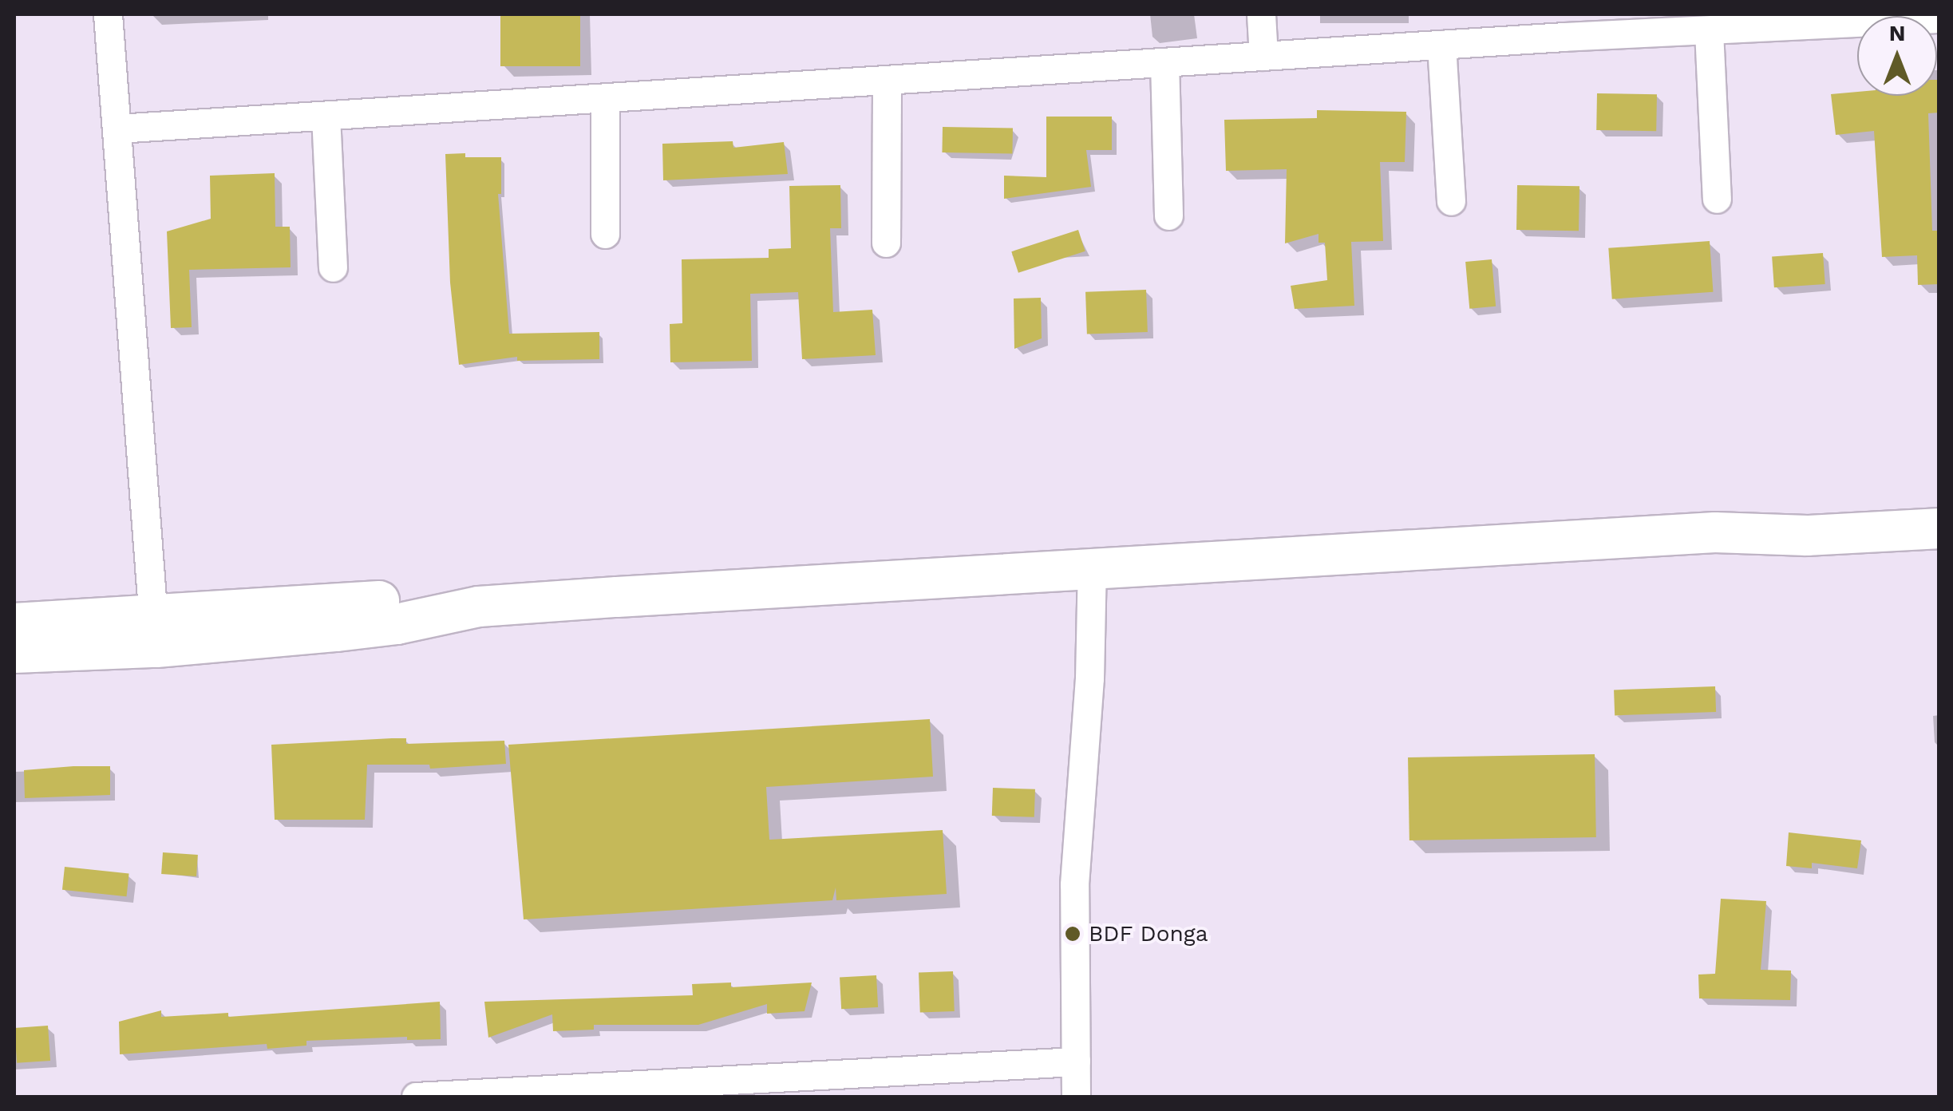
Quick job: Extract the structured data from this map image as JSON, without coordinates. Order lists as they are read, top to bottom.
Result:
{
  "places": ["BDF Donga"],
  "north": "top"
}
